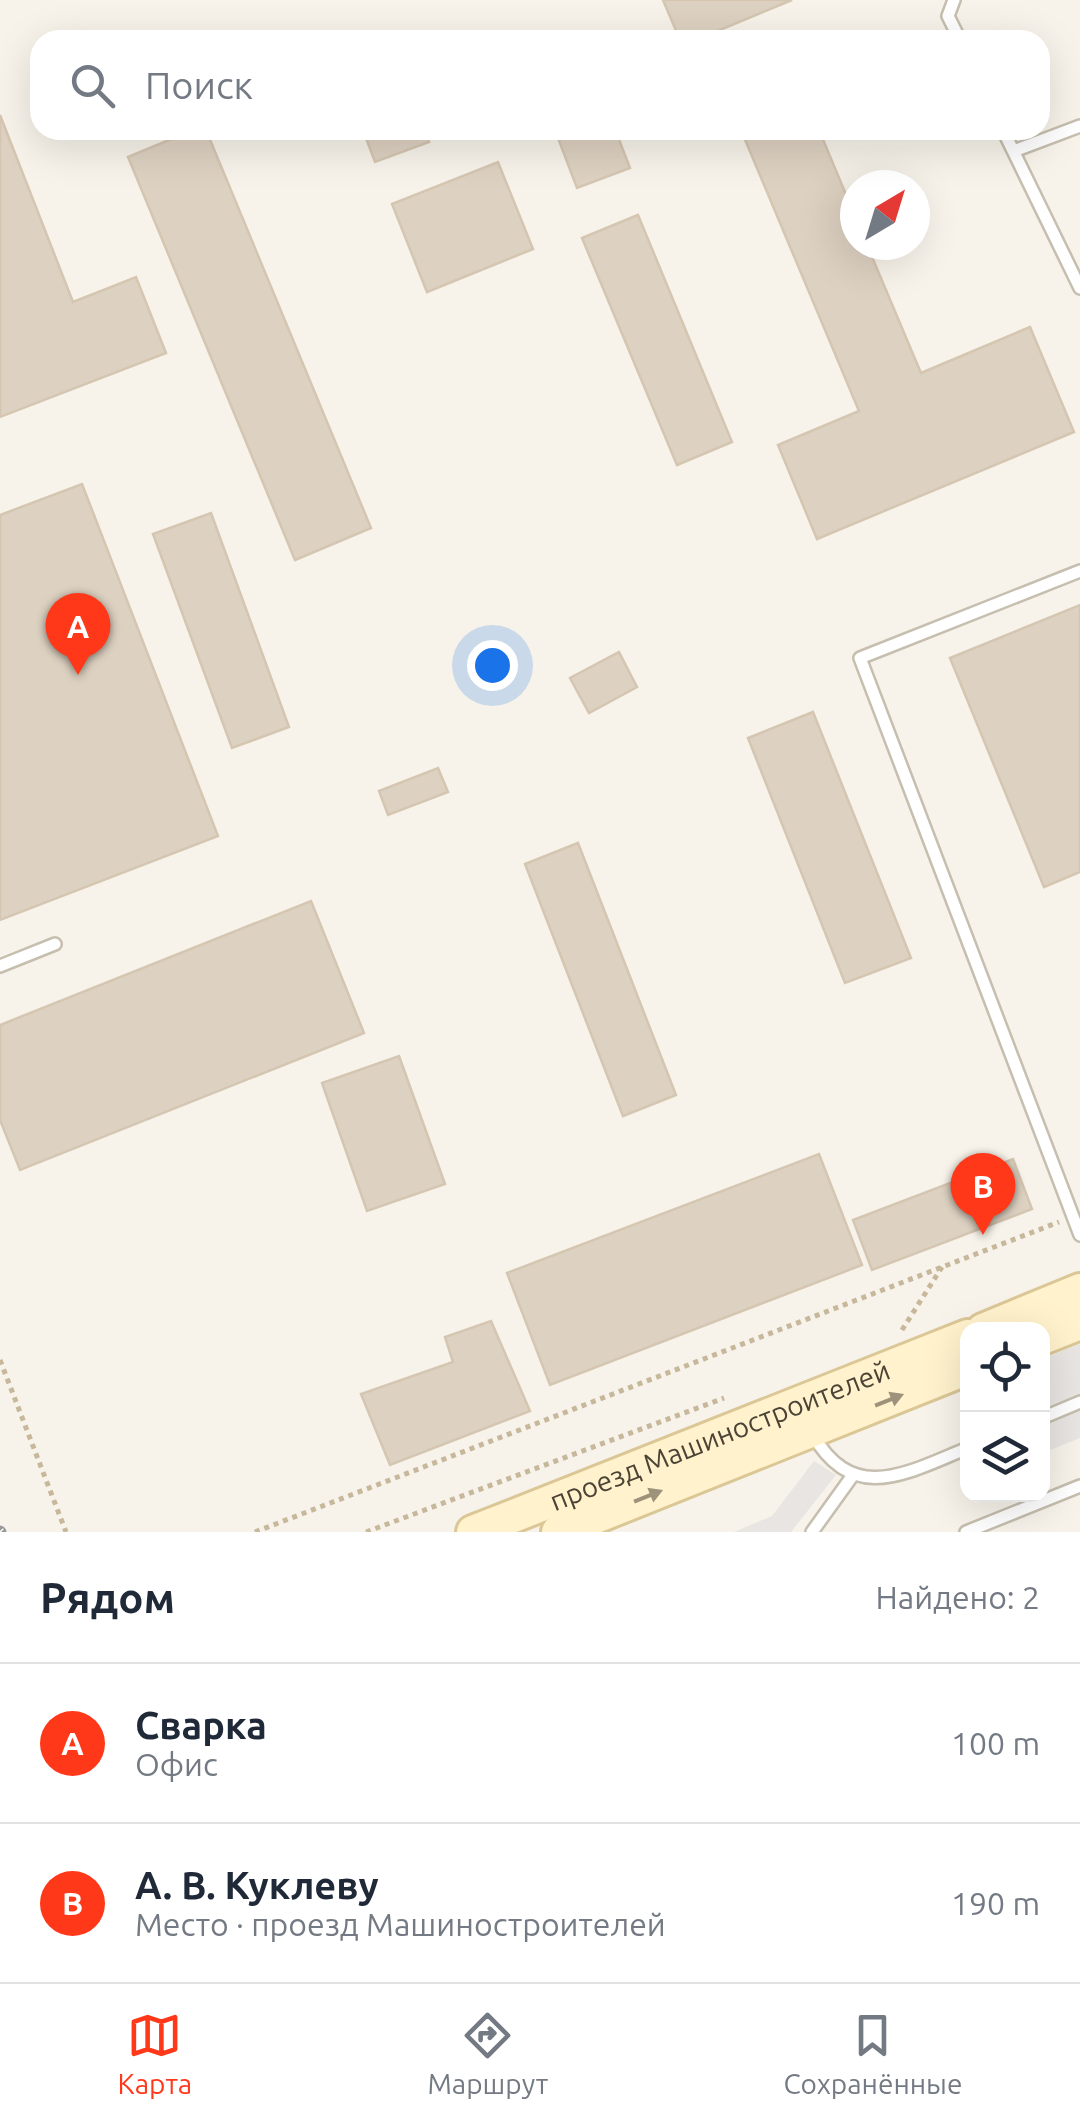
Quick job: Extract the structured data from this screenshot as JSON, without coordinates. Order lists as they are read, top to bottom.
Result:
{
  "streets": {
    "main road": ["проезд Машиностроителей"]
  },
  "north": "top right",
  "page": {
    "search": "Поиск",
    "pins": ["A", "B"],
    "heading": ["Рядом", "Найдено: 2"],
    "list": [
      {
        "mark": "A",
        "name": "Сварка",
        "note": "Офис",
        "value": "100 m"
      },
      {
        "mark": "B",
        "name": "А. В. Куклеву",
        "note": "Место · проезд Машиностроителей",
        "value": "190 m"
      }
    ],
    "nav": ["Карта", "Маршрут", "Сохранённые"]
  }
}
